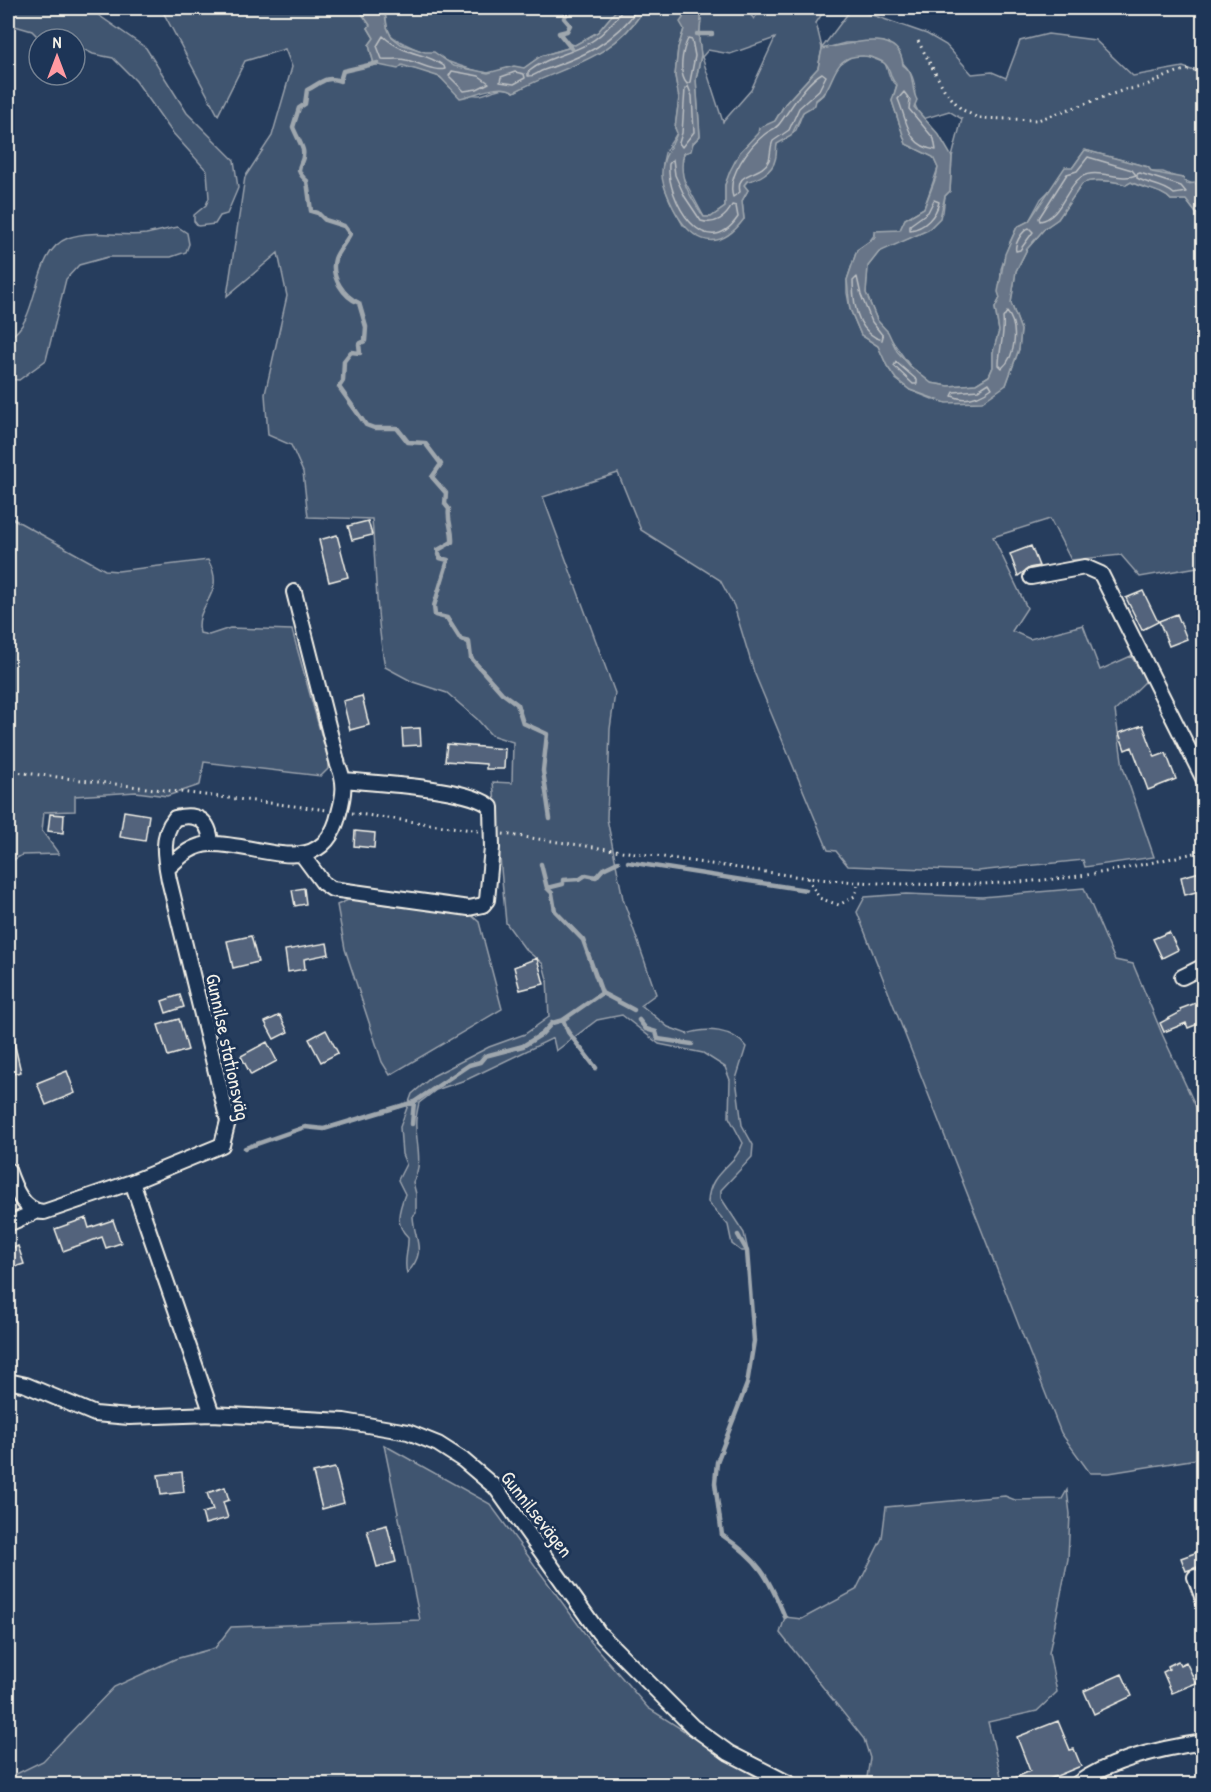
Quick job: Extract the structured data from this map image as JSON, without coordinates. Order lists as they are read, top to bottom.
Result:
{
  "streets": {
    "street": ["Gunnilse stationsväg", "Gunnilsevägen"]
  },
  "north": "top"
}
